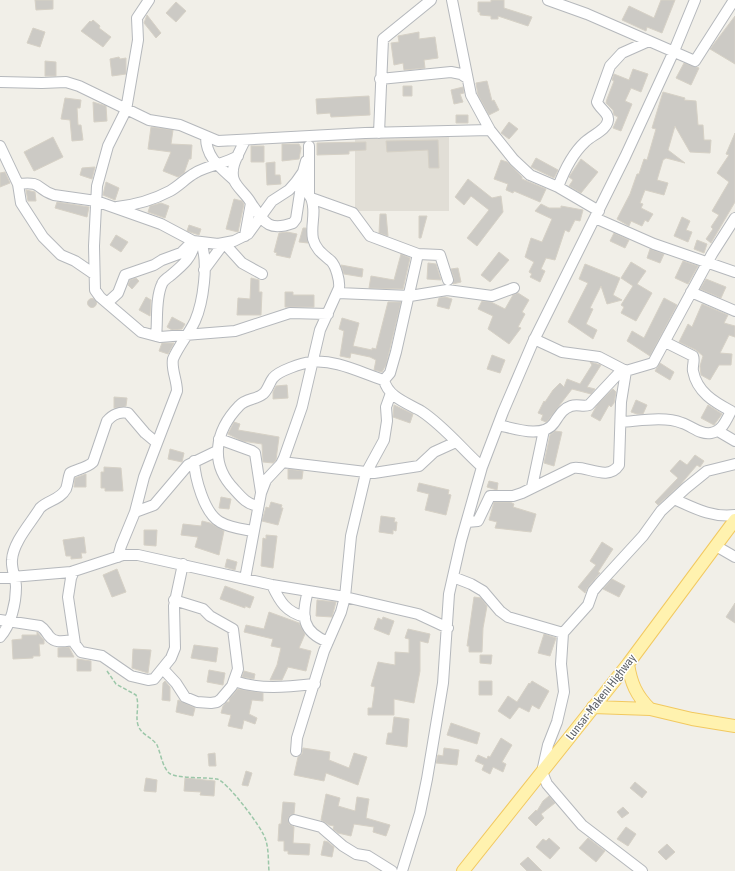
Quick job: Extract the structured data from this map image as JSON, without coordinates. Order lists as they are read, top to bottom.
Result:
{
  "streets": {
    "main road": ["Lunsar-Makeni Highway"]
  }
}
